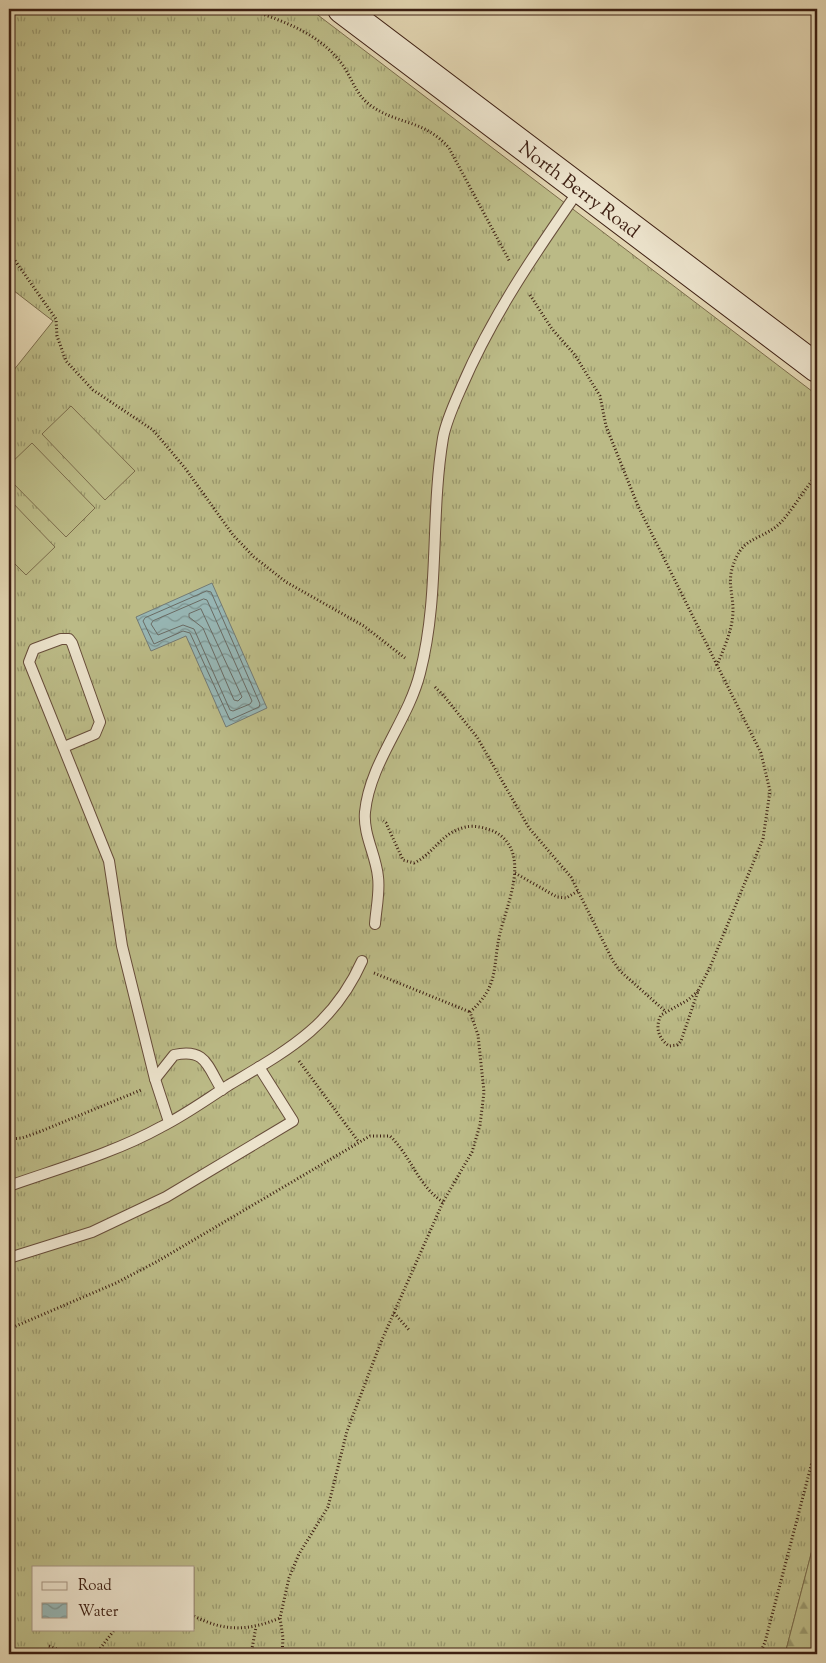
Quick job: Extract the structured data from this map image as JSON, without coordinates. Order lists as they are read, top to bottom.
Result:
{
  "streets": {
    "main road": ["North Berry Road"]
  },
  "legend": ["Road", "Water"]
}
